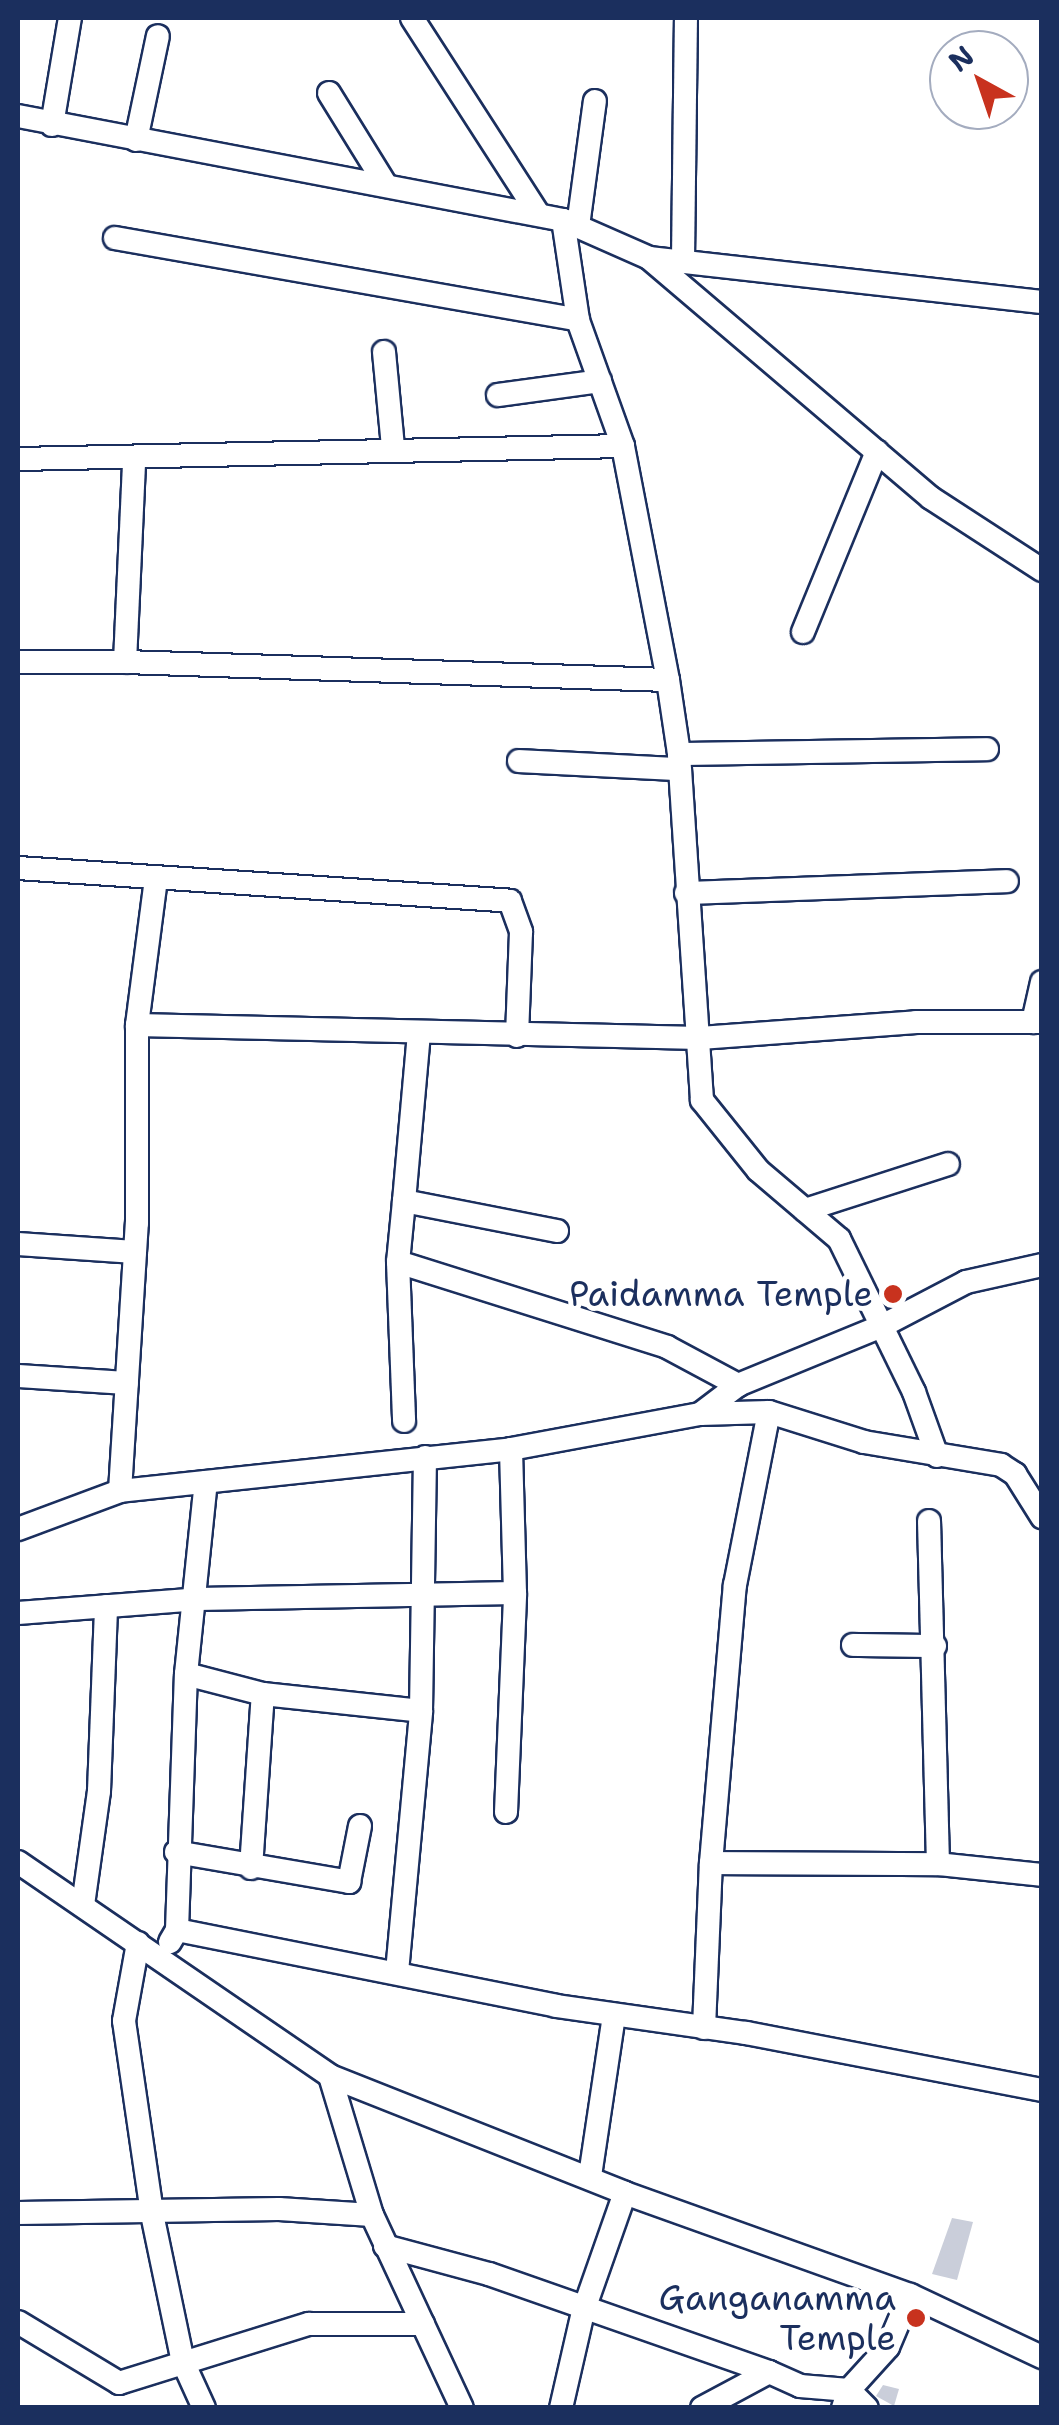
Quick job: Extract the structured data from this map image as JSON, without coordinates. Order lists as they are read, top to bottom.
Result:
{
  "places": ["Paidamma Temple", "Ganganamma Temple"],
  "north": "top left"
}
